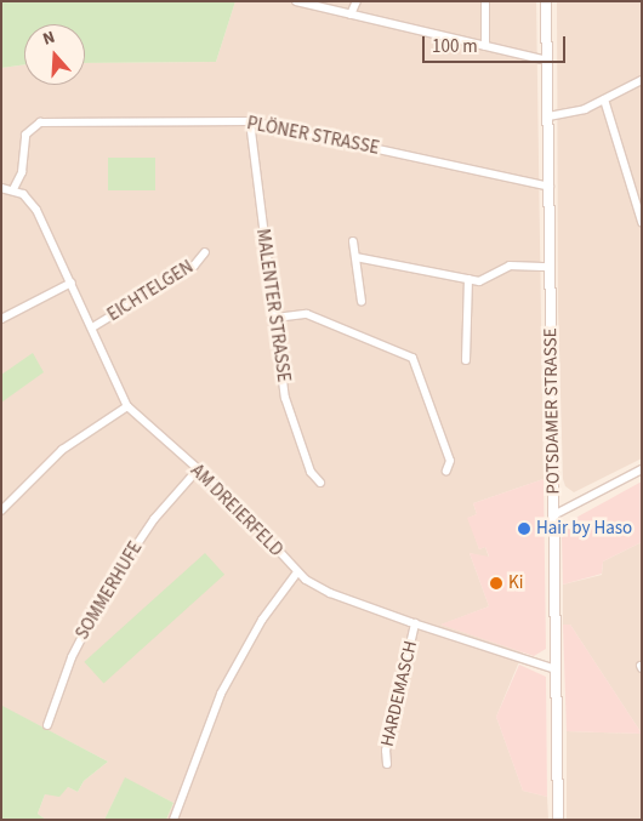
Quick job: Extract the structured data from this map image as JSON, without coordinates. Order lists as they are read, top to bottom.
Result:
{
  "streets": {
    "street": [
      "PLÖNER STRASSE",
      "EICHTELGEN",
      "MALENTER STRASSE",
      "POTSDAMER STRASSE",
      "AM DREIERFELD",
      "SOMMERHUFE",
      "HARDEMASCH"
    ]
  },
  "crossings": [
    ["PLÖNER STRASSE", "MALENTER STRASSE"],
    ["PLÖNER STRASSE", "POTSDAMER STRASSE"],
    ["PLÖNER STRASSE", "AM DREIERFELD"],
    ["EICHTELGEN", "AM DREIERFELD"],
    ["POTSDAMER STRASSE", "AM DREIERFELD"],
    ["AM DREIERFELD", "SOMMERHUFE"],
    ["AM DREIERFELD", "HARDEMASCH"]
  ],
  "places": ["Hair by Haso", "Ki"],
  "scale_bar": "100 m",
  "north": "top"
}
